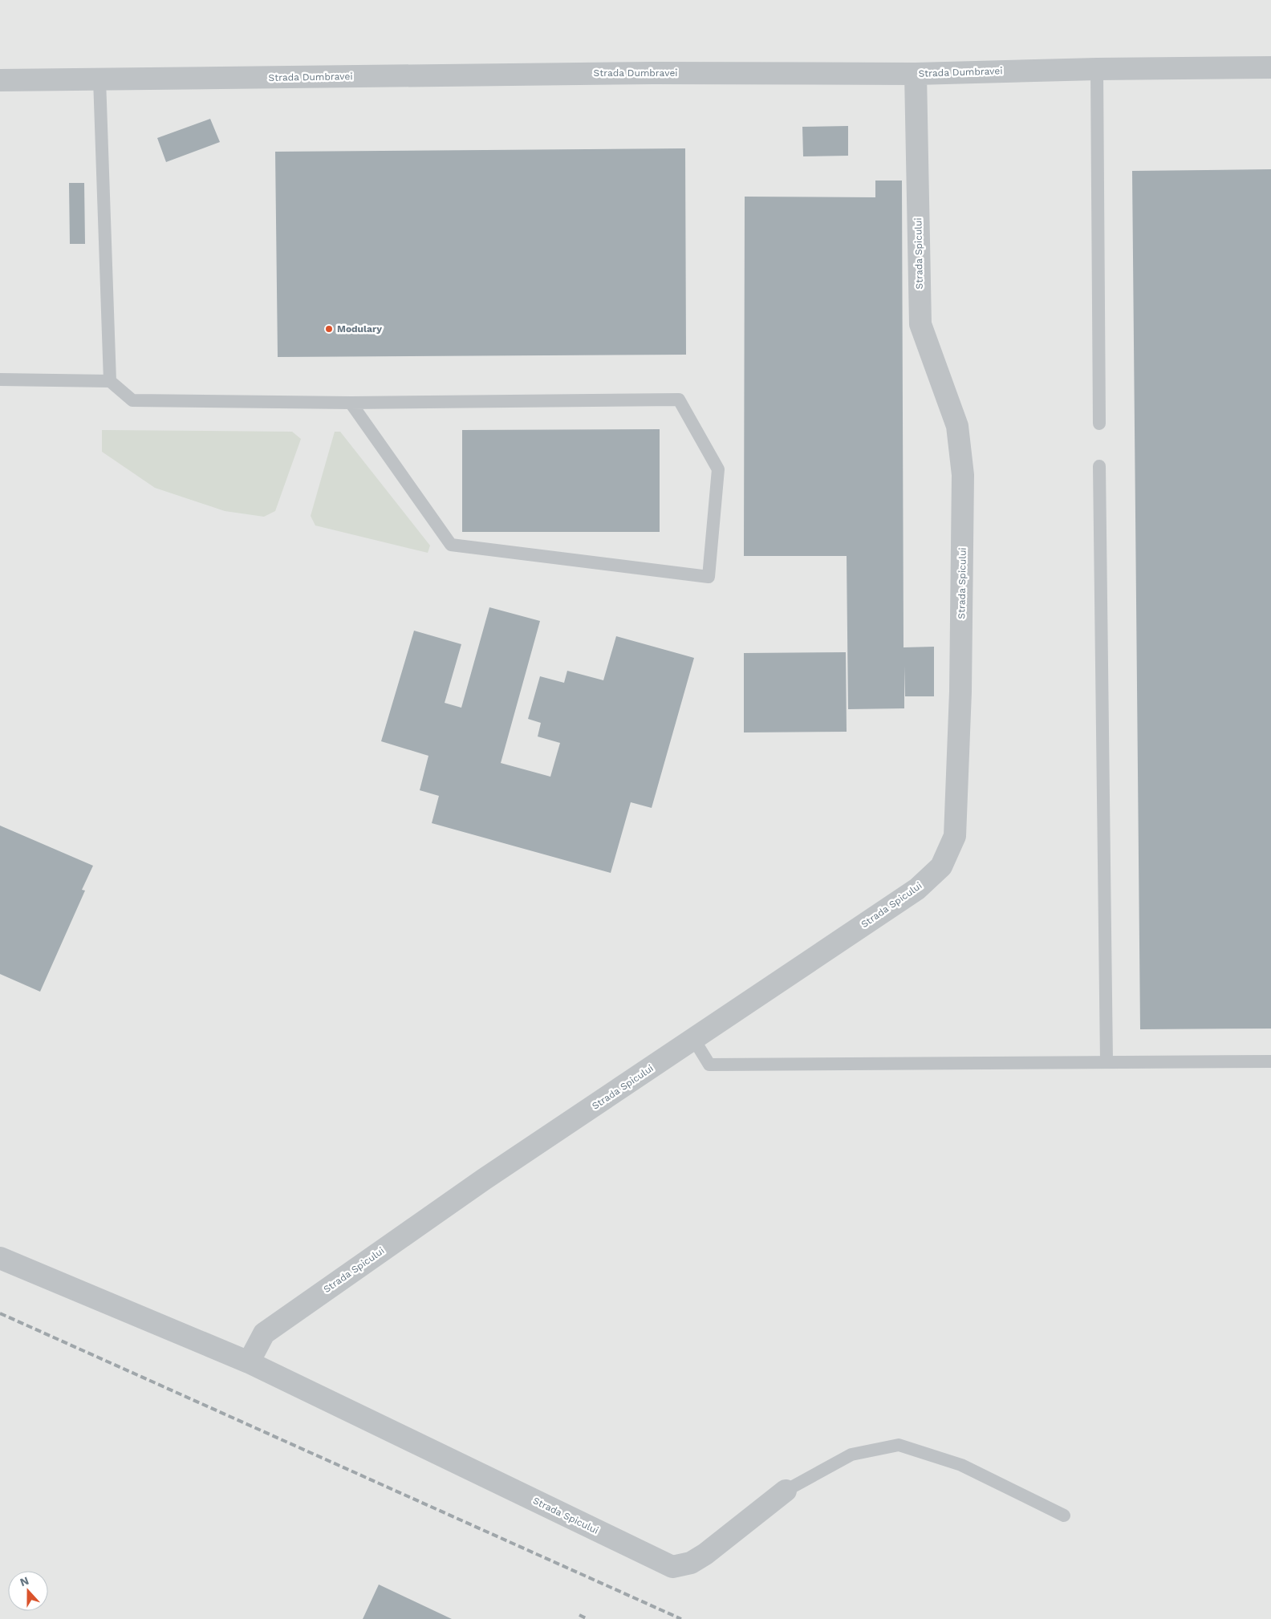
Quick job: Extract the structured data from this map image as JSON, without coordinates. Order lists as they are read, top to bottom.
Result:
{
  "streets": {
    "street": ["Strada Dumbravei", "Strada Spicului"]
  },
  "crossings": [
    ["Strada Dumbravei", "Strada Spicului"]
  ],
  "places": ["Modulary"],
  "north": "top"
}
